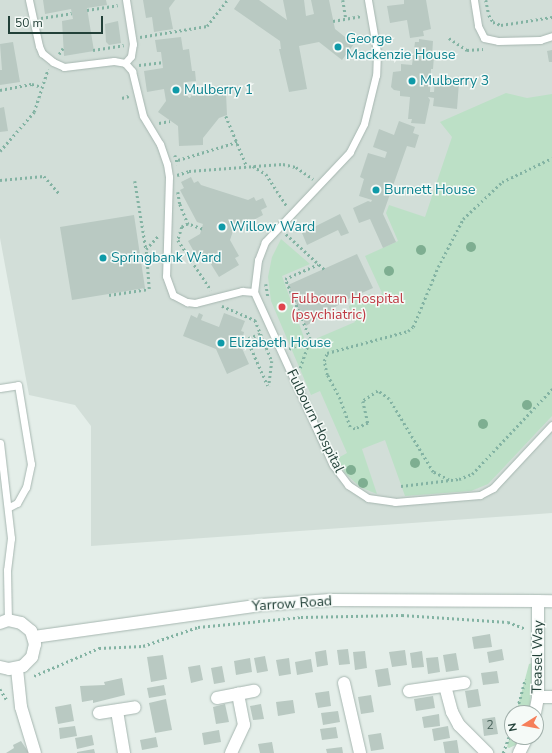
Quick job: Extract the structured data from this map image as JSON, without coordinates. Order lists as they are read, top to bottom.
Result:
{
  "streets": {
    "street": ["Yarrow Road", "Teasel Way"],
    "lane": ["Fulbourn Hospital"]
  },
  "crossings": [
    ["Yarrow Road", "Teasel Way"]
  ],
  "places": [
    "George Mackenzie House",
    "Mulberry 3",
    "Mulberry 1",
    "Burnett House",
    "Willow Ward",
    "Springbank Ward",
    "Fulbourn Hospital (psychiatric)",
    "Elizabeth House"
  ],
  "house_numbers": ["2"],
  "scale_bar": "50 m",
  "north": "left"
}
